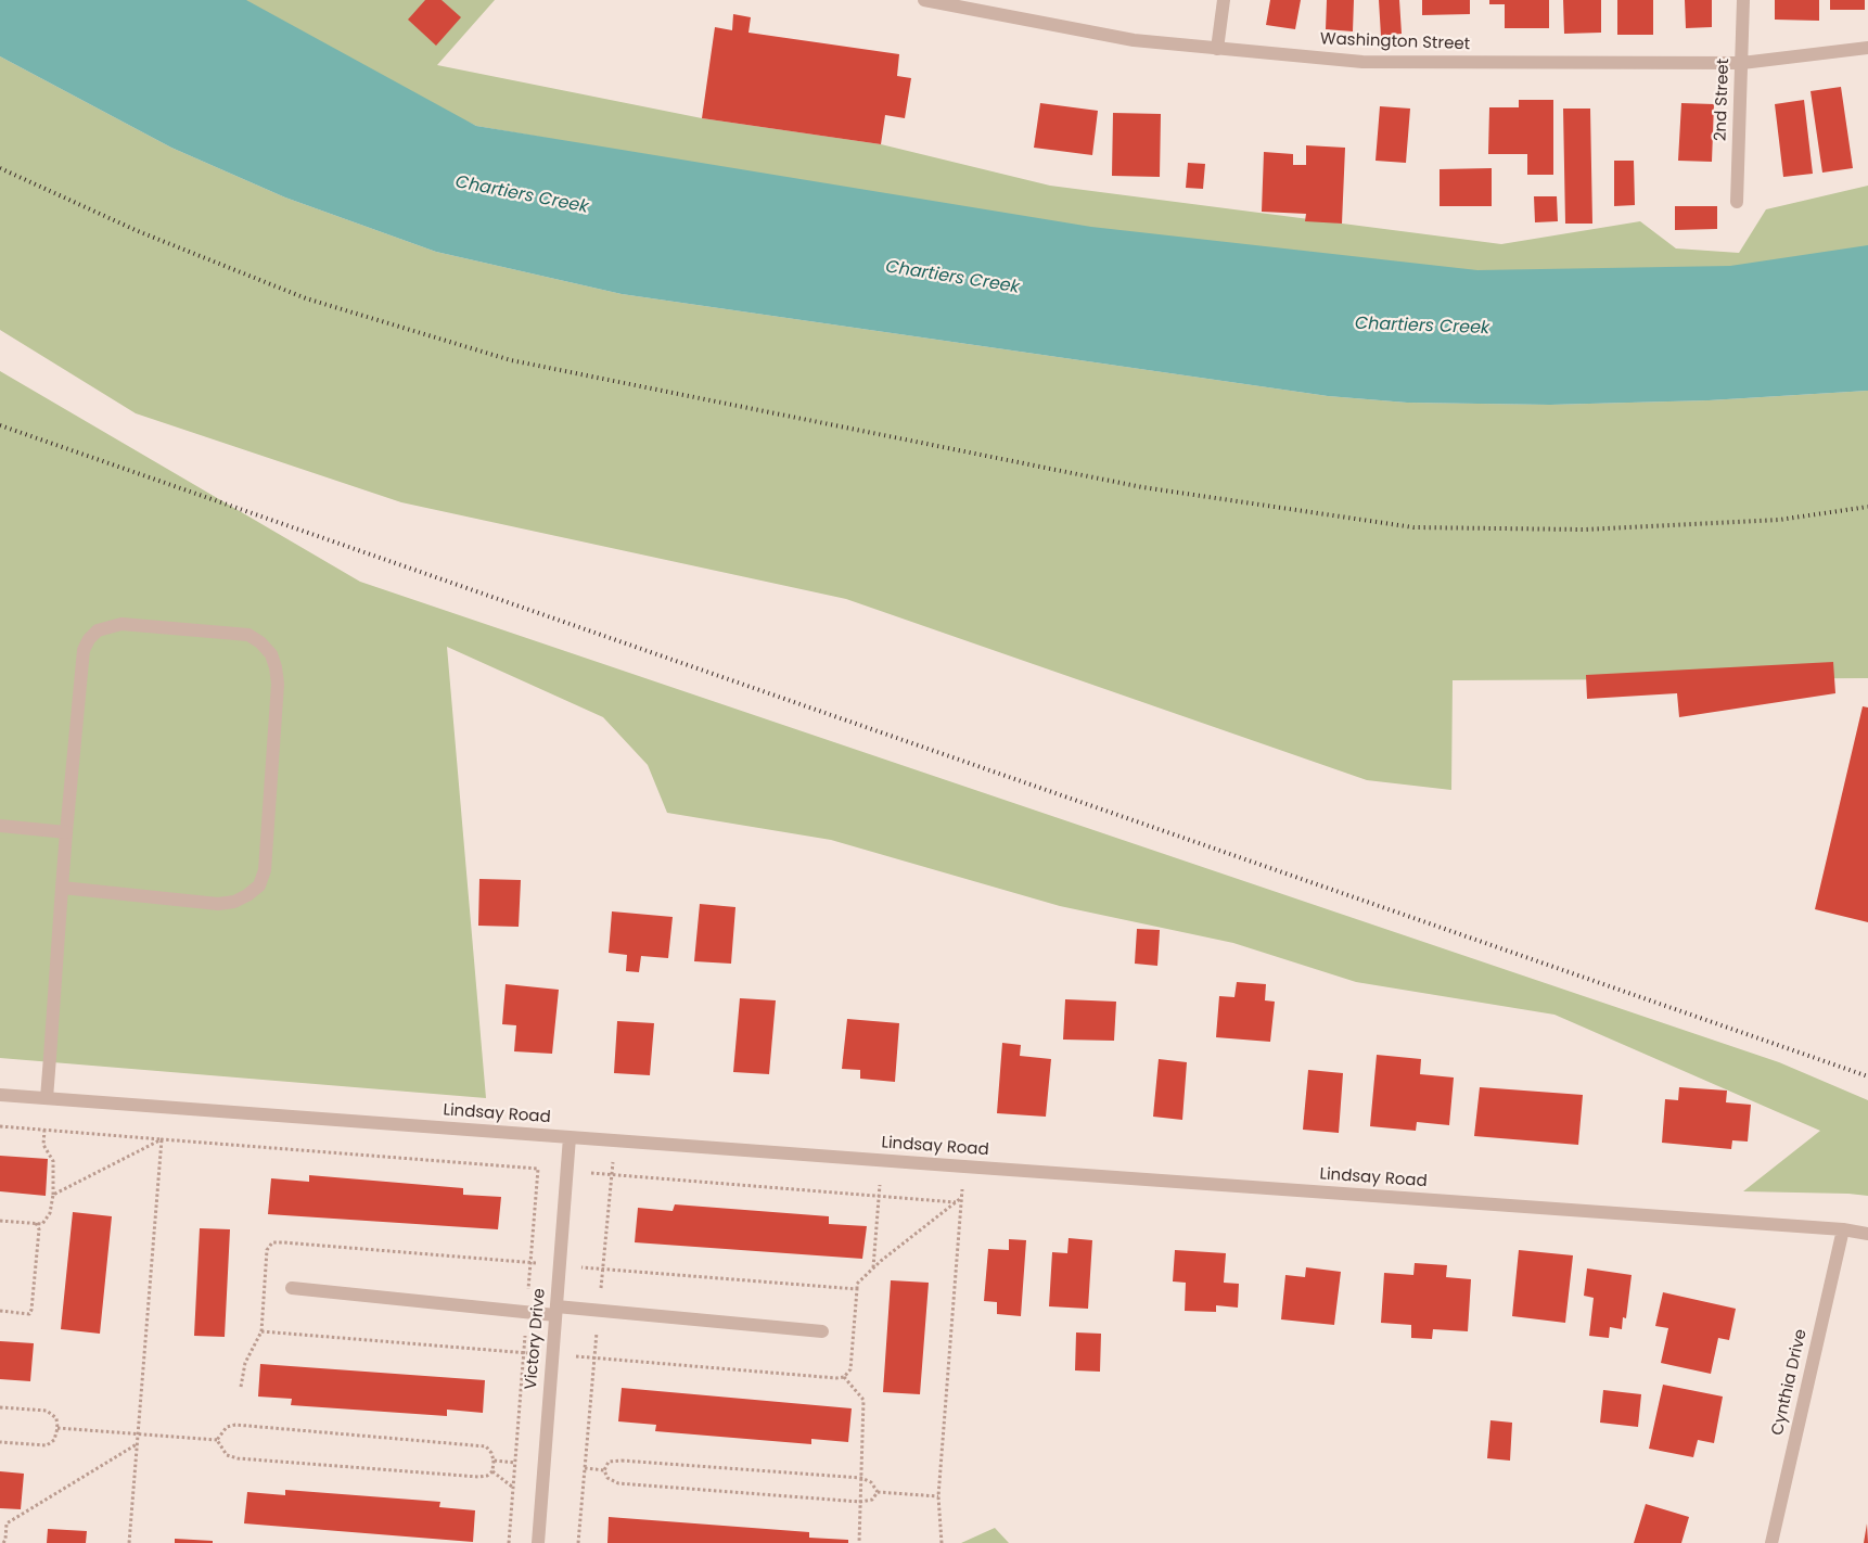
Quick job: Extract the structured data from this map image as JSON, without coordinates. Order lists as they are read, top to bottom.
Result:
{
  "streets": {
    "street": [
      "Washington Street",
      "2nd Street",
      "Lindsay Road",
      "Victory Drive",
      "Cynthia Drive"
    ]
  },
  "crossings": [
    ["Washington Street", "2nd Street"],
    ["Lindsay Road", "Victory Drive"],
    ["Lindsay Road", "Cynthia Drive"]
  ],
  "water": ["Chartiers Creek"]
}
